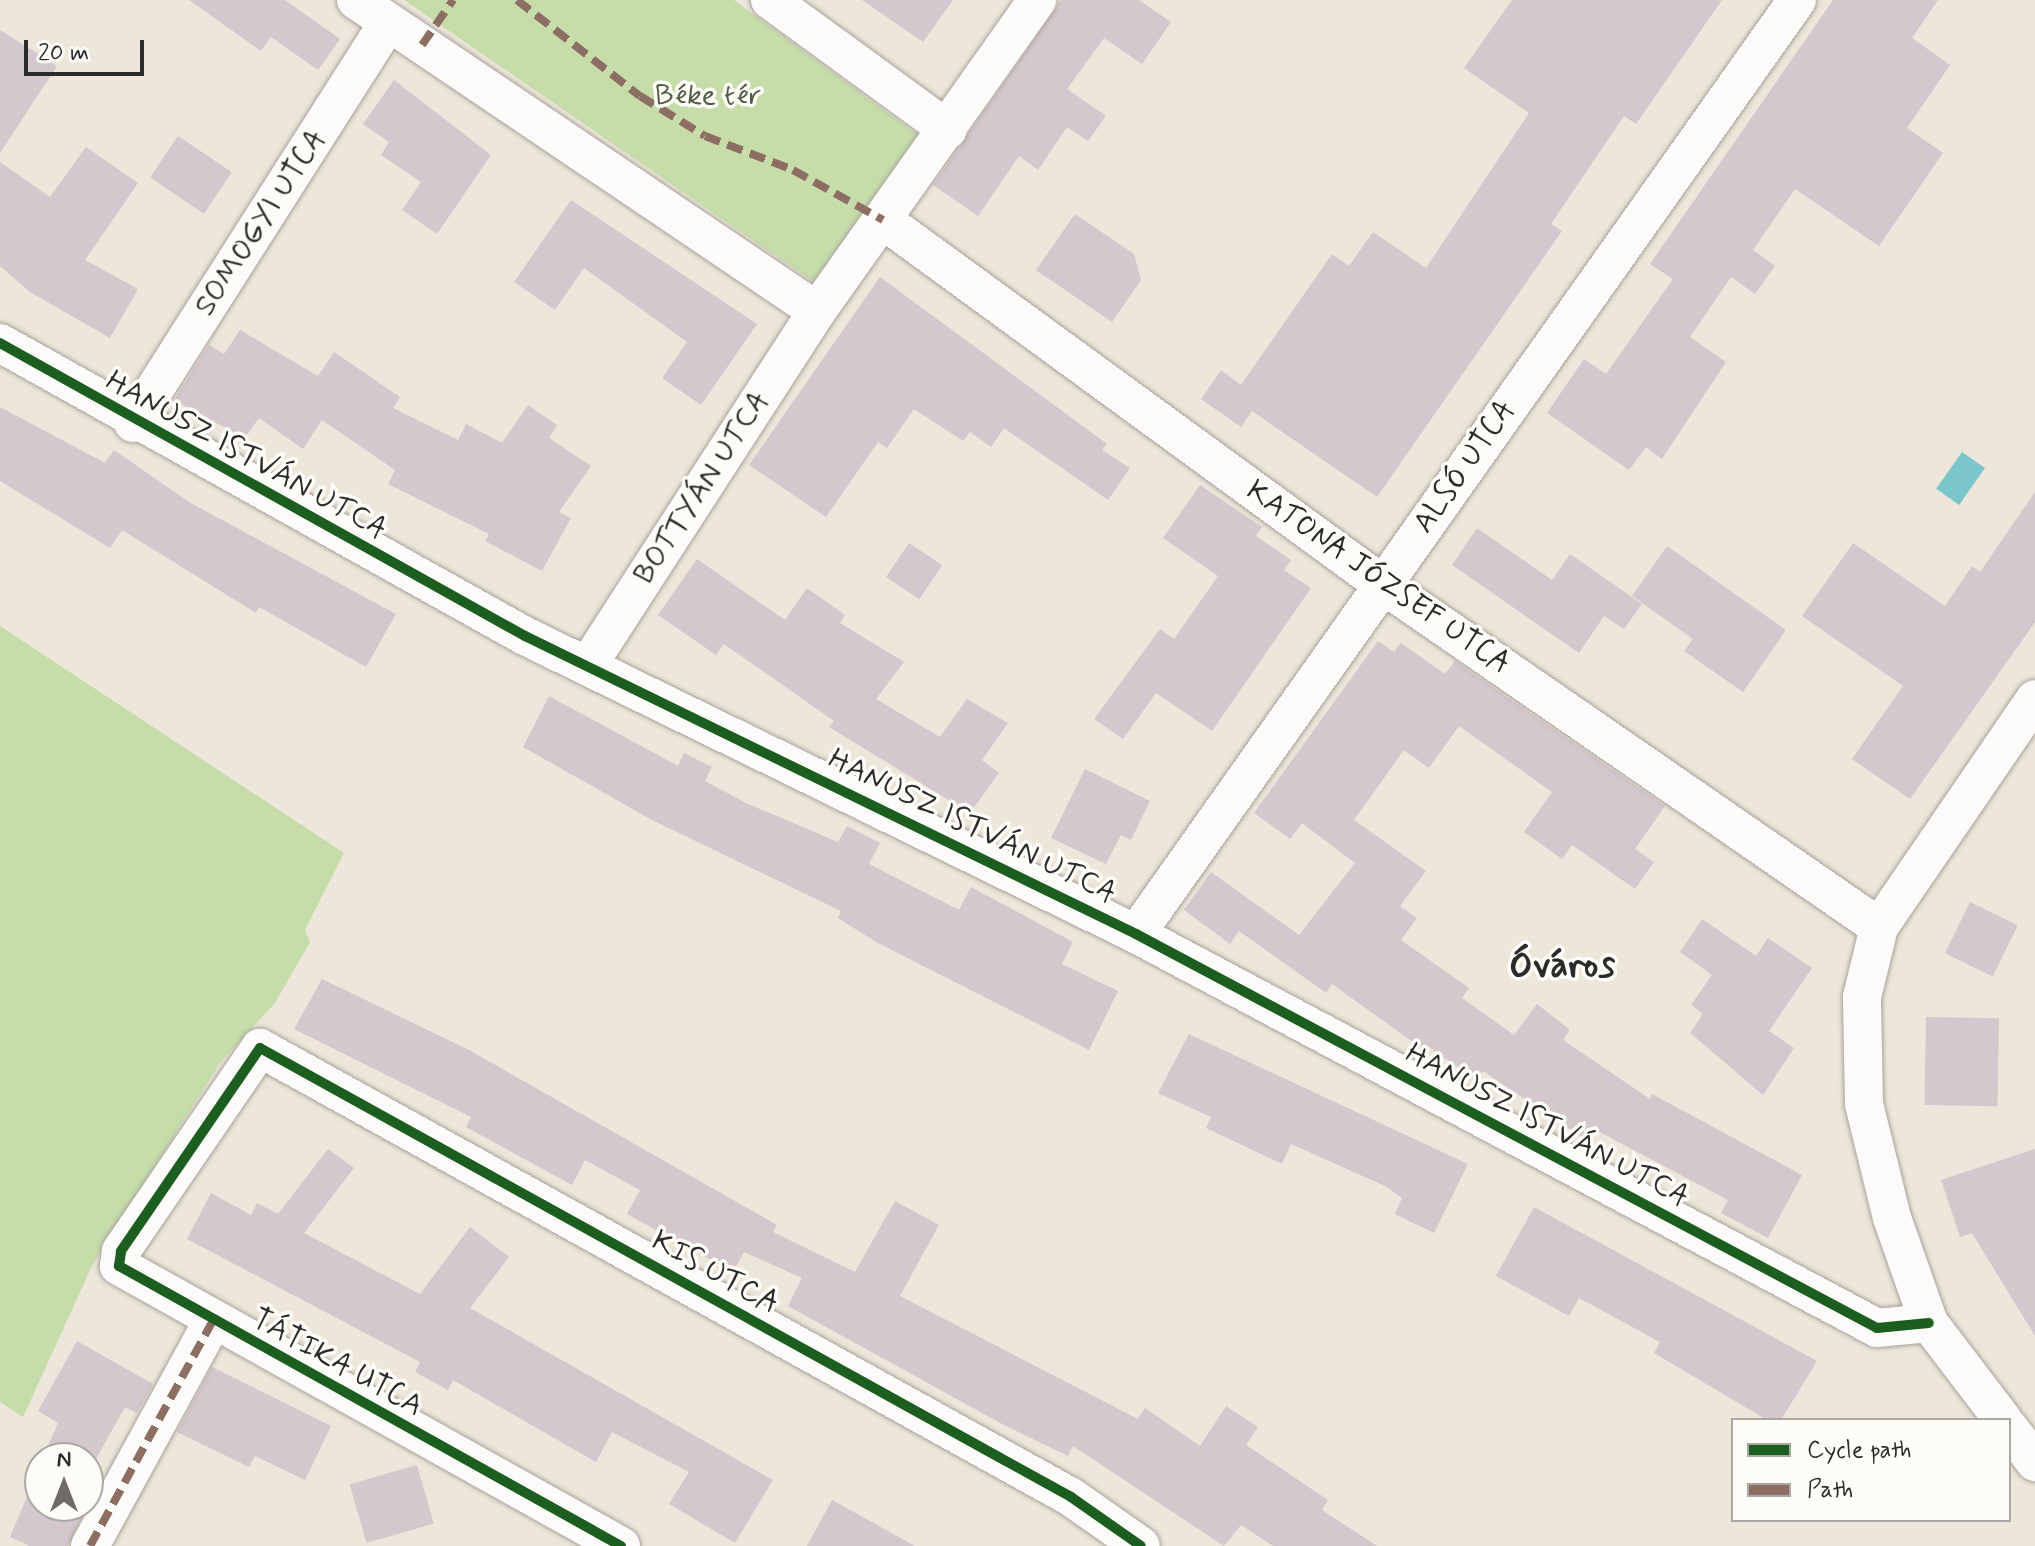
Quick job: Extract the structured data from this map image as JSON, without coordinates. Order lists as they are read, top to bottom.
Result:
{
  "streets": {
    "street": [
      "SOMOGYI UTCA",
      "HANUSZ ISTVÁN UTCA",
      "ALSÓ UTCA",
      "BOTTYÁN UTCA",
      "KATONA JÓZSEF UTCA",
      "KIS UTCA",
      "TÁTIKA UTCA"
    ]
  },
  "crossings": [
    ["SOMOGYI UTCA", "HANUSZ ISTVÁN UTCA"],
    ["HANUSZ ISTVÁN UTCA", "ALSÓ UTCA"],
    ["HANUSZ ISTVÁN UTCA", "BOTTYÁN UTCA"],
    ["ALSÓ UTCA", "KATONA JÓZSEF UTCA"],
    ["KIS UTCA", "TÁTIKA UTCA"]
  ],
  "districts": ["Óváros"],
  "parks": ["Béke tér"],
  "legend": ["Cycle path", "Path"],
  "scale_bar": "20 m",
  "north": "top"
}
